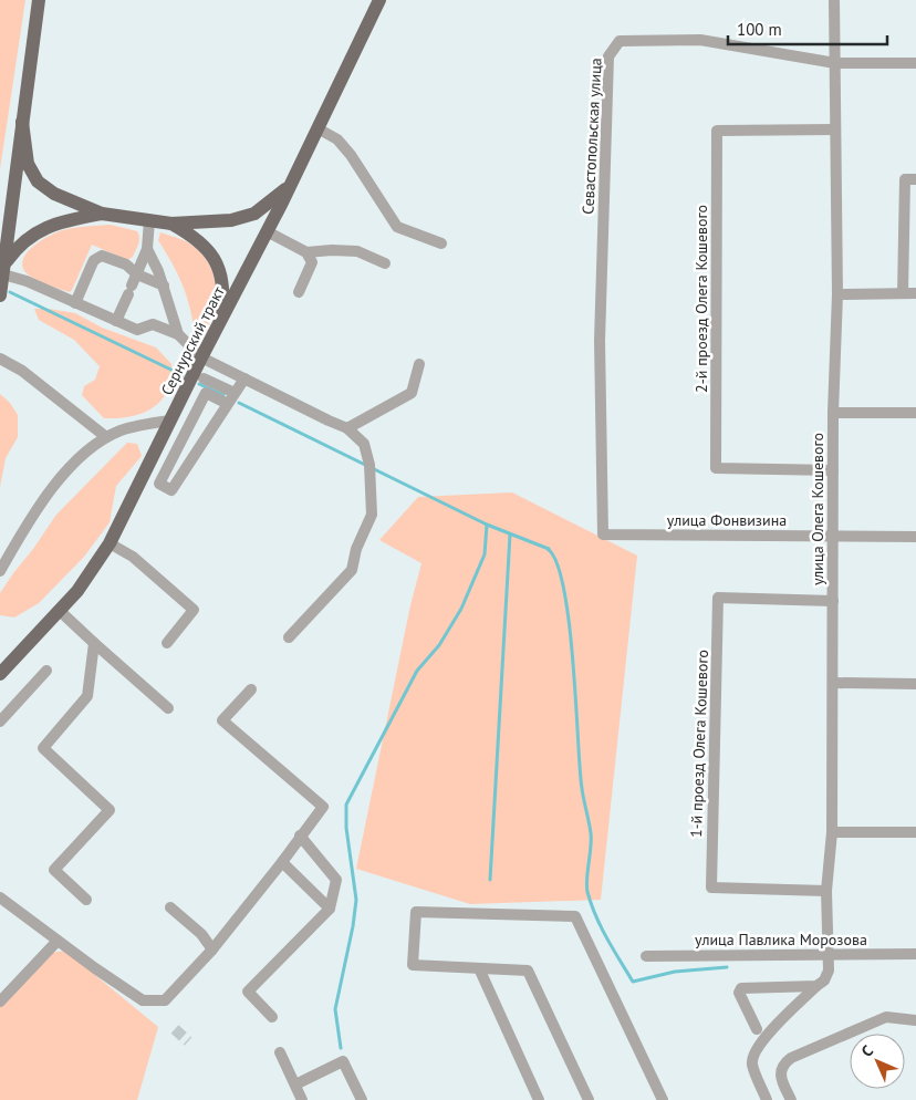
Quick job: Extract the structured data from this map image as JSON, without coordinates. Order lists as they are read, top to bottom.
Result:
{
  "streets": {
    "main road": ["Сернурский тракт"],
    "street": [
      "Севастопольская улица",
      "2-й проезд Олега Кошевого",
      "улица Олега Кошевого",
      "улица Фонвизина",
      "1-й проезд Олега Кошевого",
      "улица Павлика Морозова"
    ]
  },
  "crossings": [
    ["Севастопольская улица", "улица Олега Кошевого"],
    ["Севастопольская улица", "улица Фонвизина"],
    ["2-й проезд Олега Кошевого", "улица Олега Кошевого"],
    ["улица Олега Кошевого", "улица Фонвизина"],
    ["улица Олега Кошевого", "1-й проезд Олега Кошевого"],
    ["улица Олега Кошевого", "улица Павлика Морозова"]
  ],
  "scale_bar": "100 m",
  "north": "top left"
}
